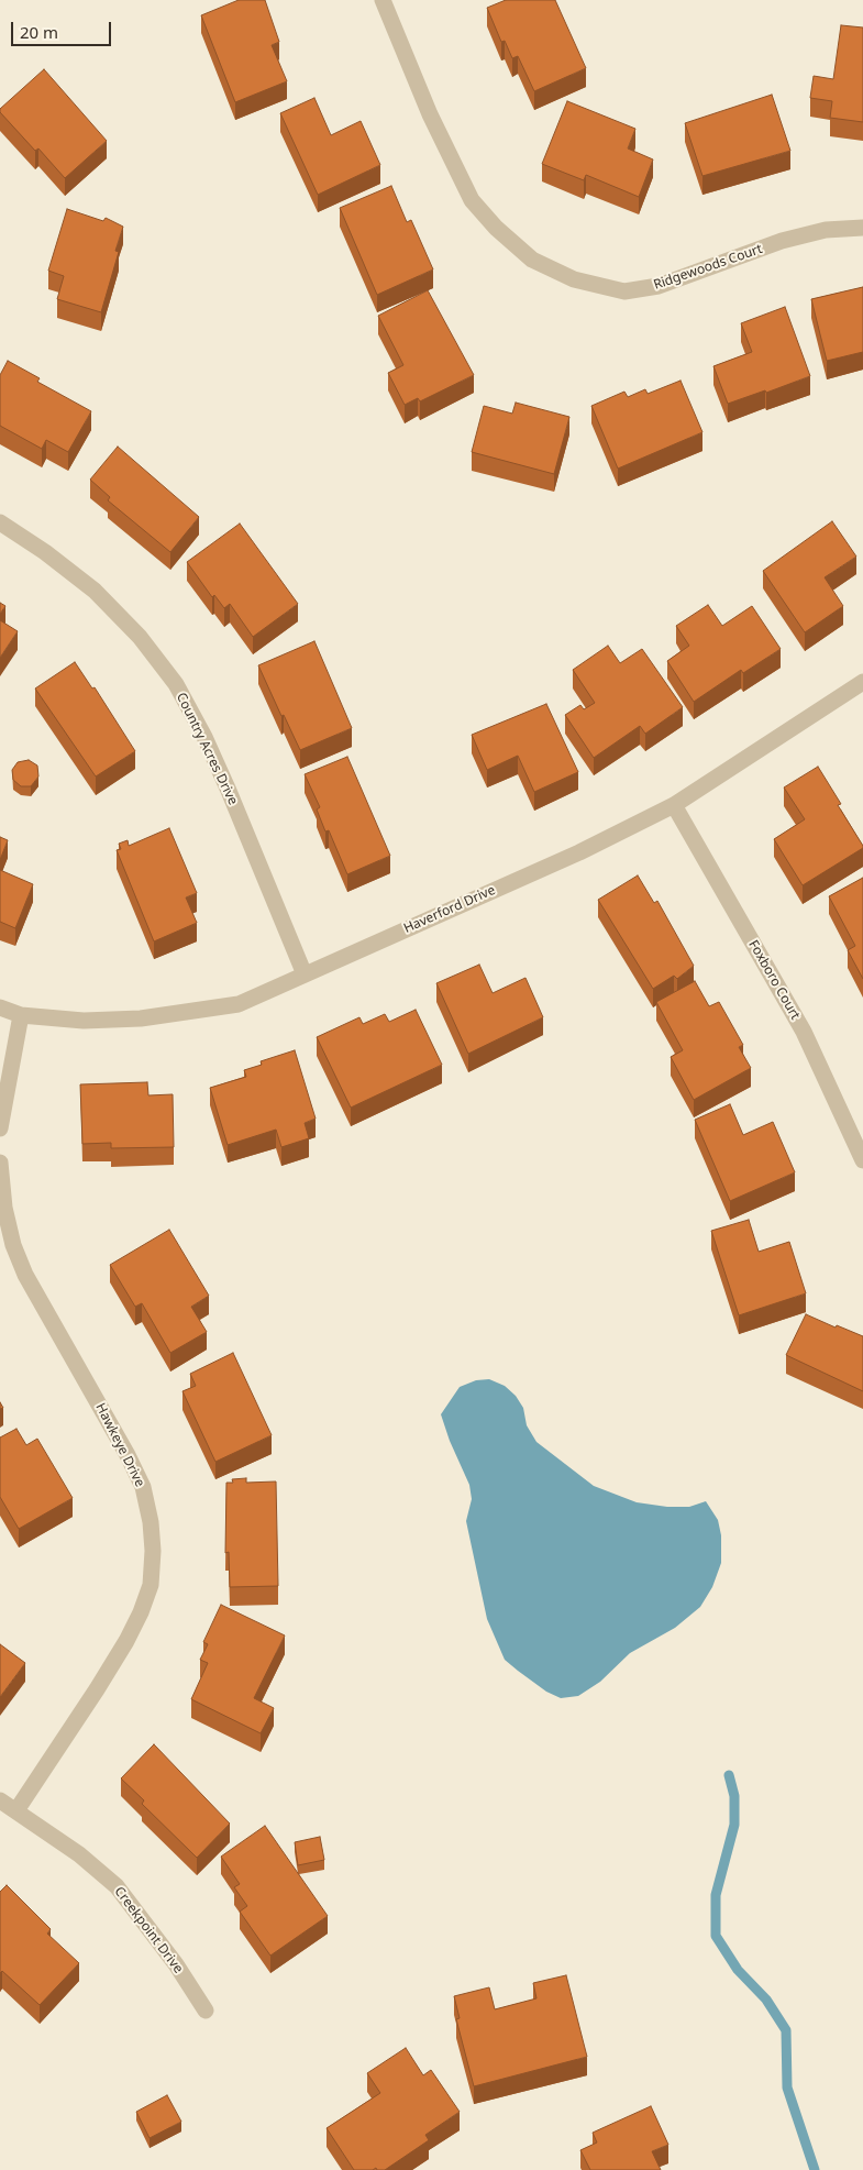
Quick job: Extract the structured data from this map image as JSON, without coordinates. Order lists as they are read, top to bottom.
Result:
{
  "streets": {
    "street": [
      "Ridgewoods Court",
      "Country Acres Drive",
      "Haverford Drive",
      "Foxboro Court",
      "Hawkeye Drive",
      "Creekpoint Drive"
    ]
  },
  "crossings": [
    ["Country Acres Drive", "Haverford Drive"],
    ["Haverford Drive", "Foxboro Court"],
    ["Hawkeye Drive", "Creekpoint Drive"]
  ],
  "scale_bar": "20 m"
}
